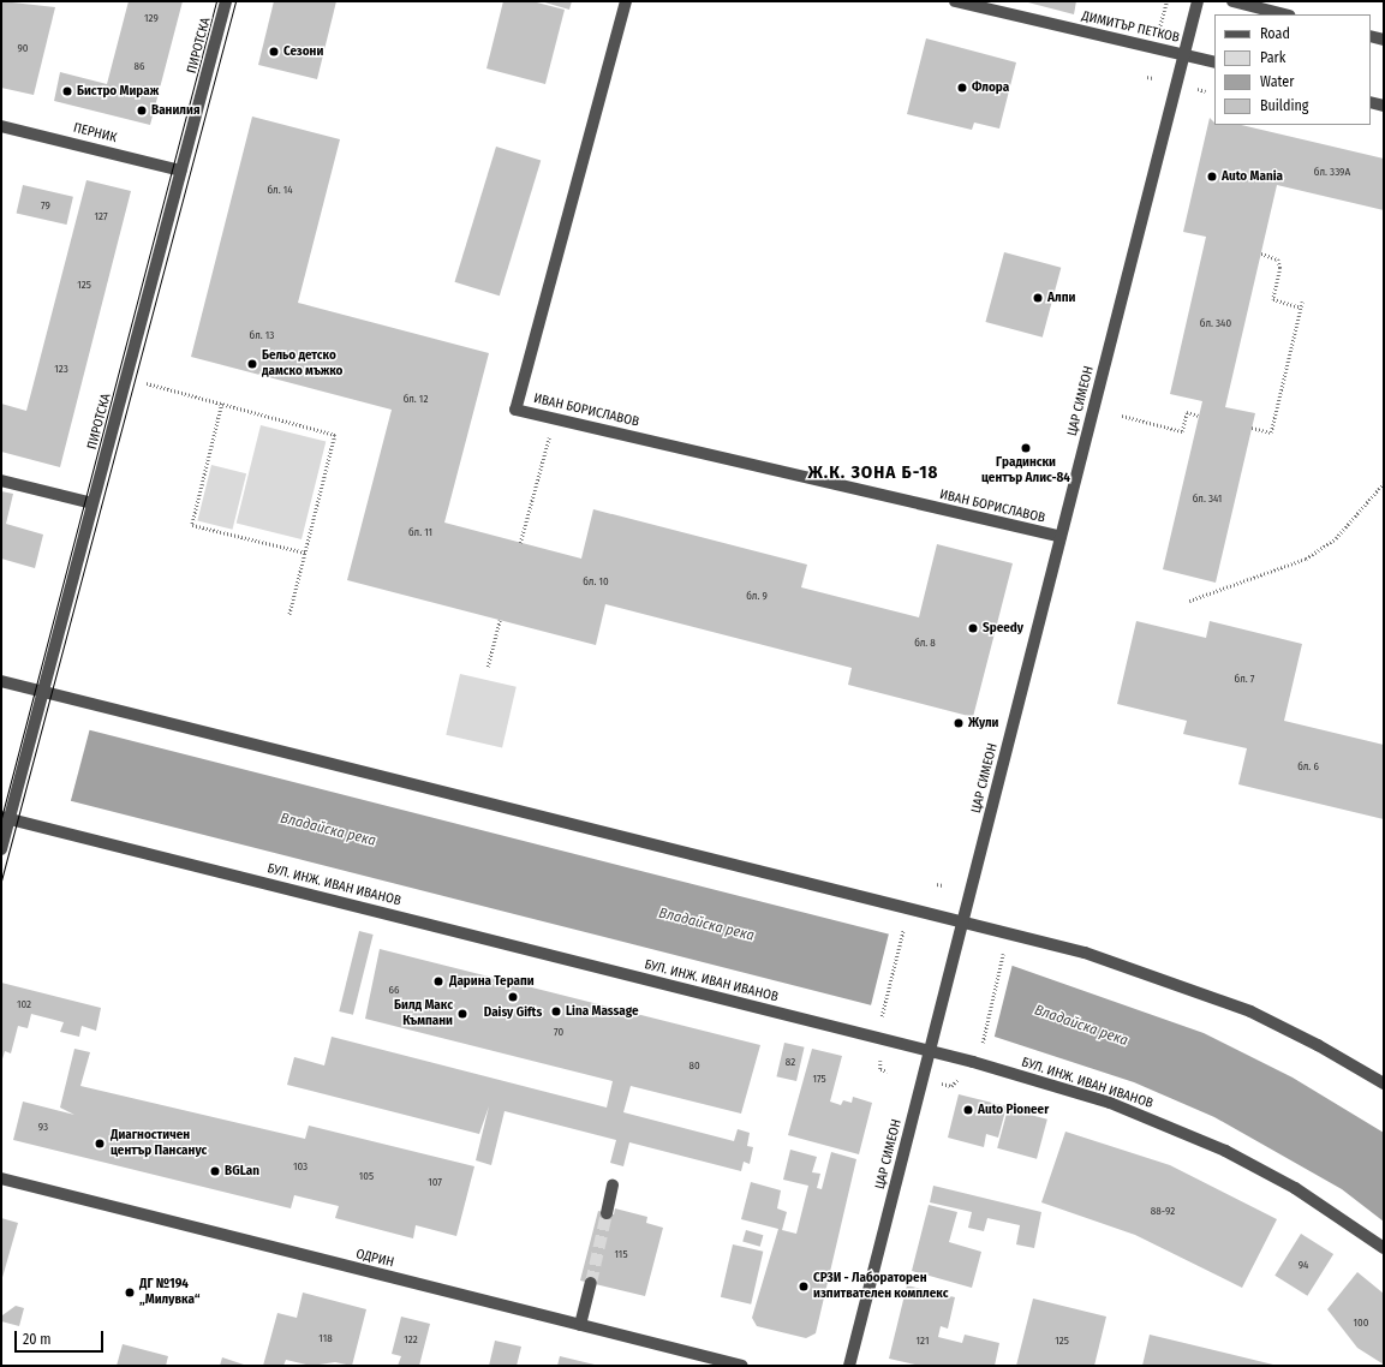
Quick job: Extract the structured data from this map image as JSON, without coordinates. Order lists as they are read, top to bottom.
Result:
{
  "streets": {
    "street": [
      "ДИМИТЪР ПЕТКОВ",
      "ПИРОТСКА",
      "ПЕРНИК",
      "ЦАР СИМЕОН",
      "ИВАН БОРИСЛАВОВ",
      "БУЛ. ИНЖ. ИВАН ИВАНОВ",
      "ОДРИН"
    ]
  },
  "crossings": [
    ["ДИМИТЪР ПЕТКОВ", "ЦАР СИМЕОН"],
    ["ПИРОТСКА", "ПЕРНИК"],
    ["ПИРОТСКА", "БУЛ. ИНЖ. ИВАН ИВАНОВ"],
    ["ЦАР СИМЕОН", "ИВАН БОРИСЛАВОВ"],
    ["ЦАР СИМЕОН", "БУЛ. ИНЖ. ИВАН ИВАНОВ"]
  ],
  "districts": ["Ж.К. ЗОНА Б-18"],
  "water": ["Владайска река"],
  "places": [
    "Сезони",
    "Флора",
    "Бистро Мираж",
    "Ванилия",
    "Auto Mania",
    "Алпи",
    "Бельо детско дамско мъжко",
    "Градински център Алис-84",
    "Speedy",
    "Жули",
    "Дарина Терапи",
    "Daisy Gifts",
    "Lina Massage",
    "Билд Макс Къмпани",
    "Auto Pioneer",
    "Диагностичен център Пансанус",
    "BGLan",
    "СРЗИ - Лабораторен изпитвателен комплекс",
    "ДГ №194 „Милувка“"
  ],
  "house_numbers": [
    "129",
    "90",
    "86",
    "бл. 339А",
    "бл. 14",
    "79",
    "127",
    "125",
    "бл. 340",
    "бл. 13",
    "123",
    "бл. 12",
    "бл. 341",
    "бл. 11",
    "бл. 10",
    "бл. 9",
    "бл. 8",
    "бл. 7",
    "бл. 6",
    "66",
    "102",
    "70",
    "82",
    "80",
    "175",
    "93",
    "103",
    "105",
    "107",
    "88-92",
    "115",
    "94",
    "100",
    "118",
    "122",
    "121",
    "125"
  ],
  "legend": [
    "Road",
    "Park",
    "Water",
    "Building"
  ],
  "scale_bar": "20 m"
}
